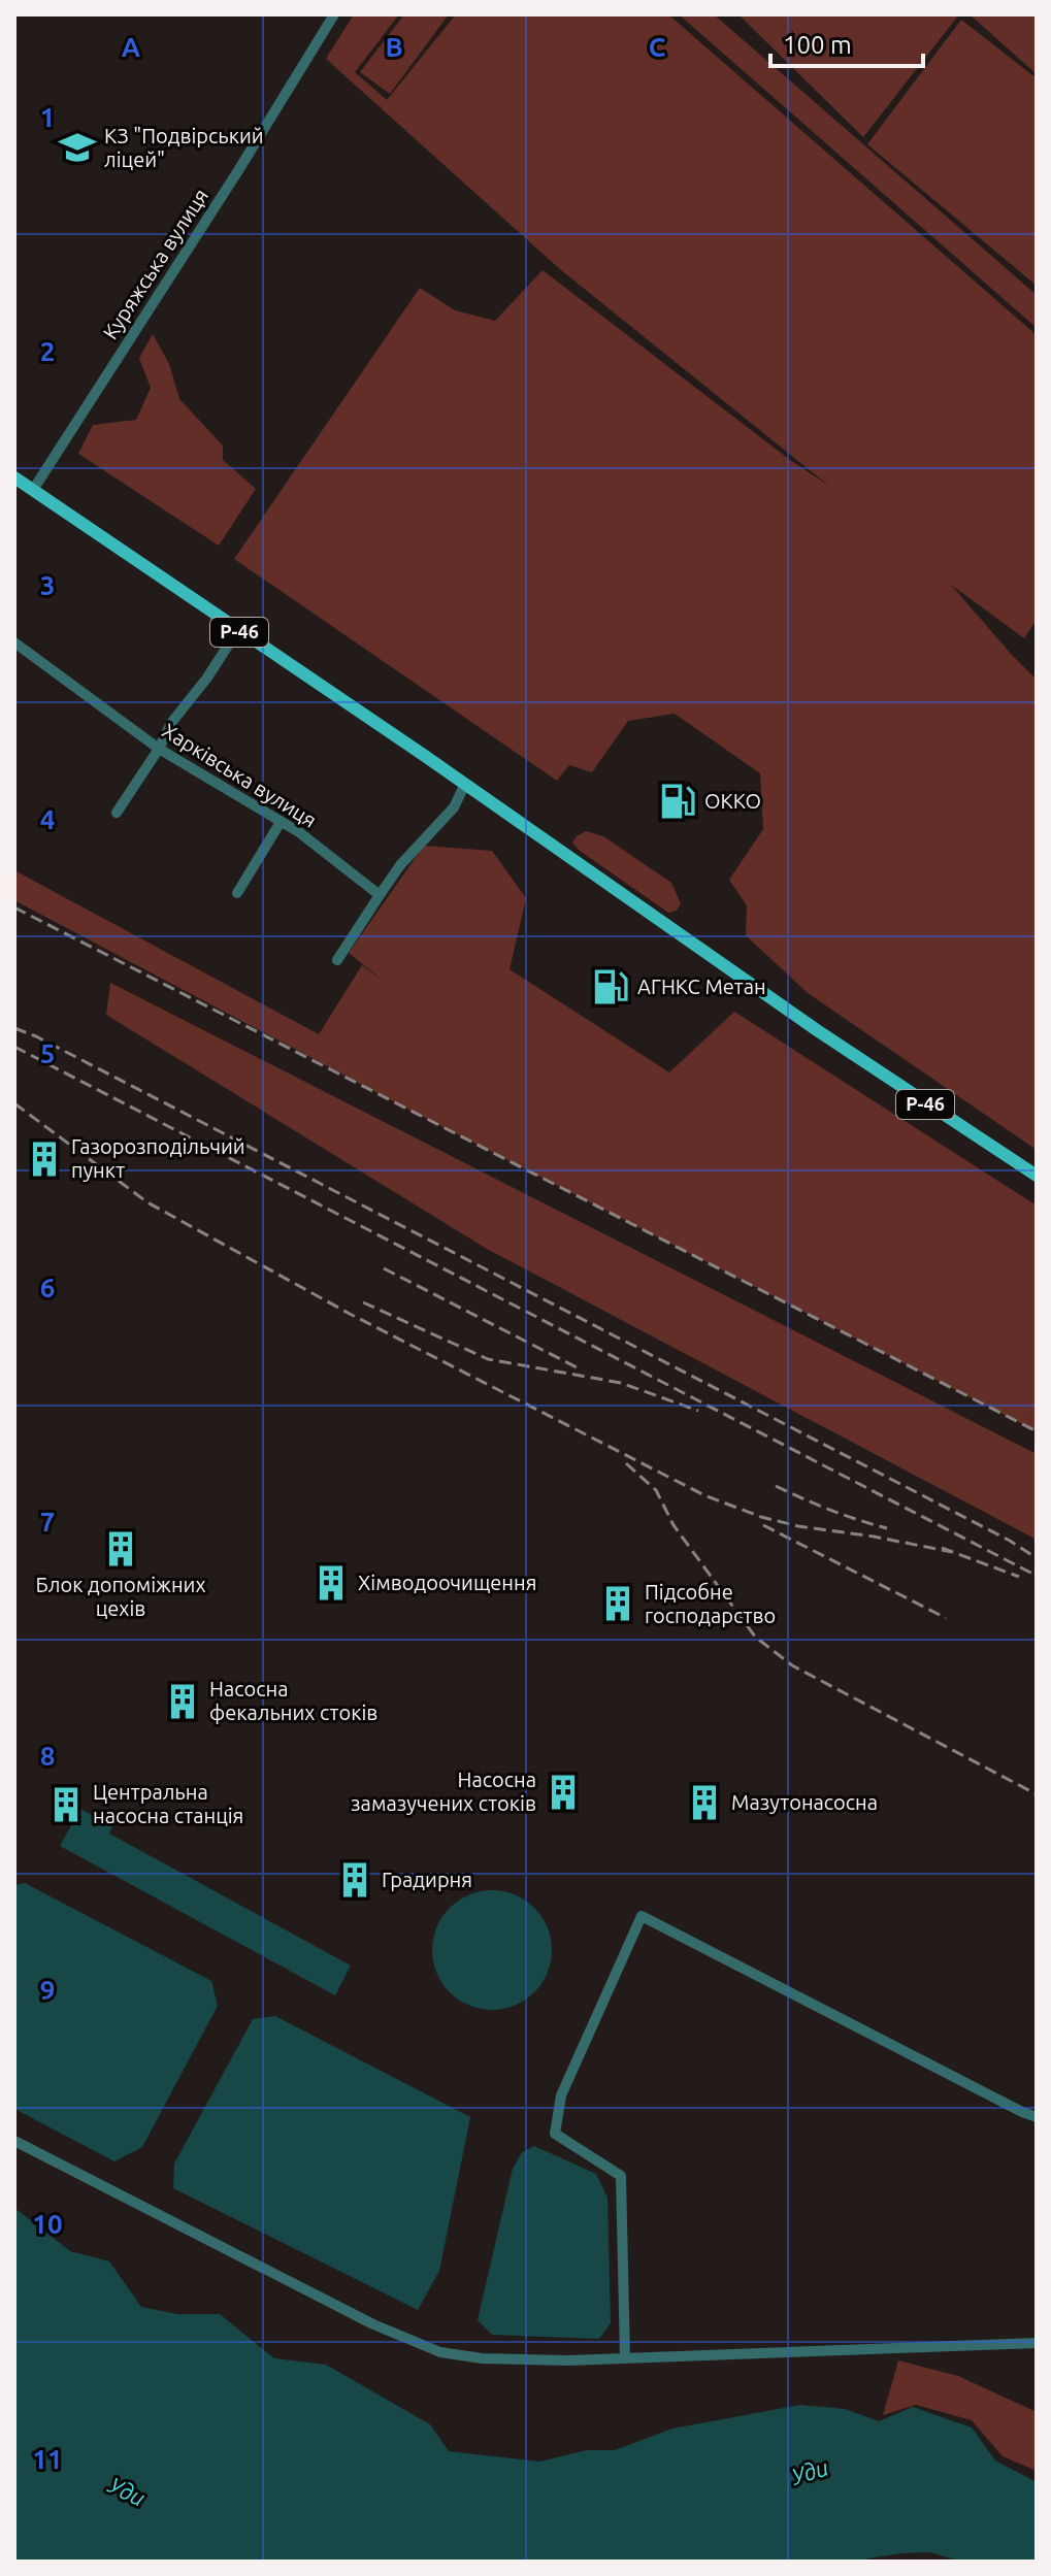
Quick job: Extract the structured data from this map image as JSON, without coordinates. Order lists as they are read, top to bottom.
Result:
{
  "streets": {
    "main road": ["Р-46"],
    "street": ["Куряжська вулиця", "Харківська вулиця"]
  },
  "crossings": [
    ["Куряжська вулиця", "Р-46"]
  ],
  "water": ["Уди"],
  "places": {
    "school or university": ["КЗ \"Подвірський ліцей\""],
    "fuel station": ["ОККО", "АГНКС Метан"],
    "building": [
      "Газорозподільчий пункт",
      "Блок допоміжних цехів",
      "Хімводоочищення",
      "Підсобне господарство",
      "Насосна фекальних стоків",
      "Насосна замазучених стоків",
      "Мазутонасосна",
      "Центральна насосна станція",
      "Градирня"
    ]
  },
  "scale_bar": "100 m",
  "grid": {
    "columns": ["A", "B", "C"],
    "rows": [
      "1",
      "2",
      "3",
      "4",
      "5",
      "6",
      "7",
      "8",
      "9",
      "10",
      "11"
    ]
  }
}
